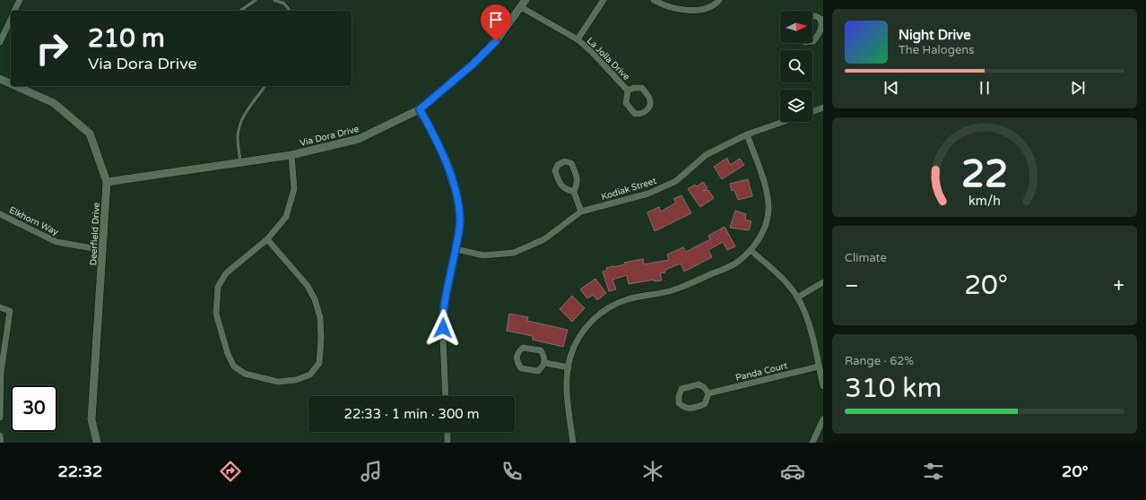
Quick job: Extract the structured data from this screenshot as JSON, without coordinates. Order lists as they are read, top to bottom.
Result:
{
  "streets": {
    "street": [
      "La Jolla Drive",
      "Via Dora Drive",
      "Kodiak Street",
      "Elkhorn Way",
      "Deerfield Drive",
      "Panda Court"
    ]
  },
  "crossings": [
    ["La Jolla Drive", "Via Dora Drive"],
    ["Via Dora Drive", "Deerfield Drive"],
    ["Elkhorn Way", "Deerfield Drive"]
  ],
  "north": "right",
  "page": {
    "turn": ["210 m", "Via Dora Drive"],
    "song": ["Night Drive", "The Halogens"],
    "tile": [
      "Climate",
      ["Range · 62%", "310 km"]
    ],
    "heat": ["−", "20°", "+"],
    "limit": "30",
    "trip": "22:33 · 1 min · 300 m",
    "tabs": ["22:32", "20°"],
    "gauge": ["22", "km/h"]
  }
}
